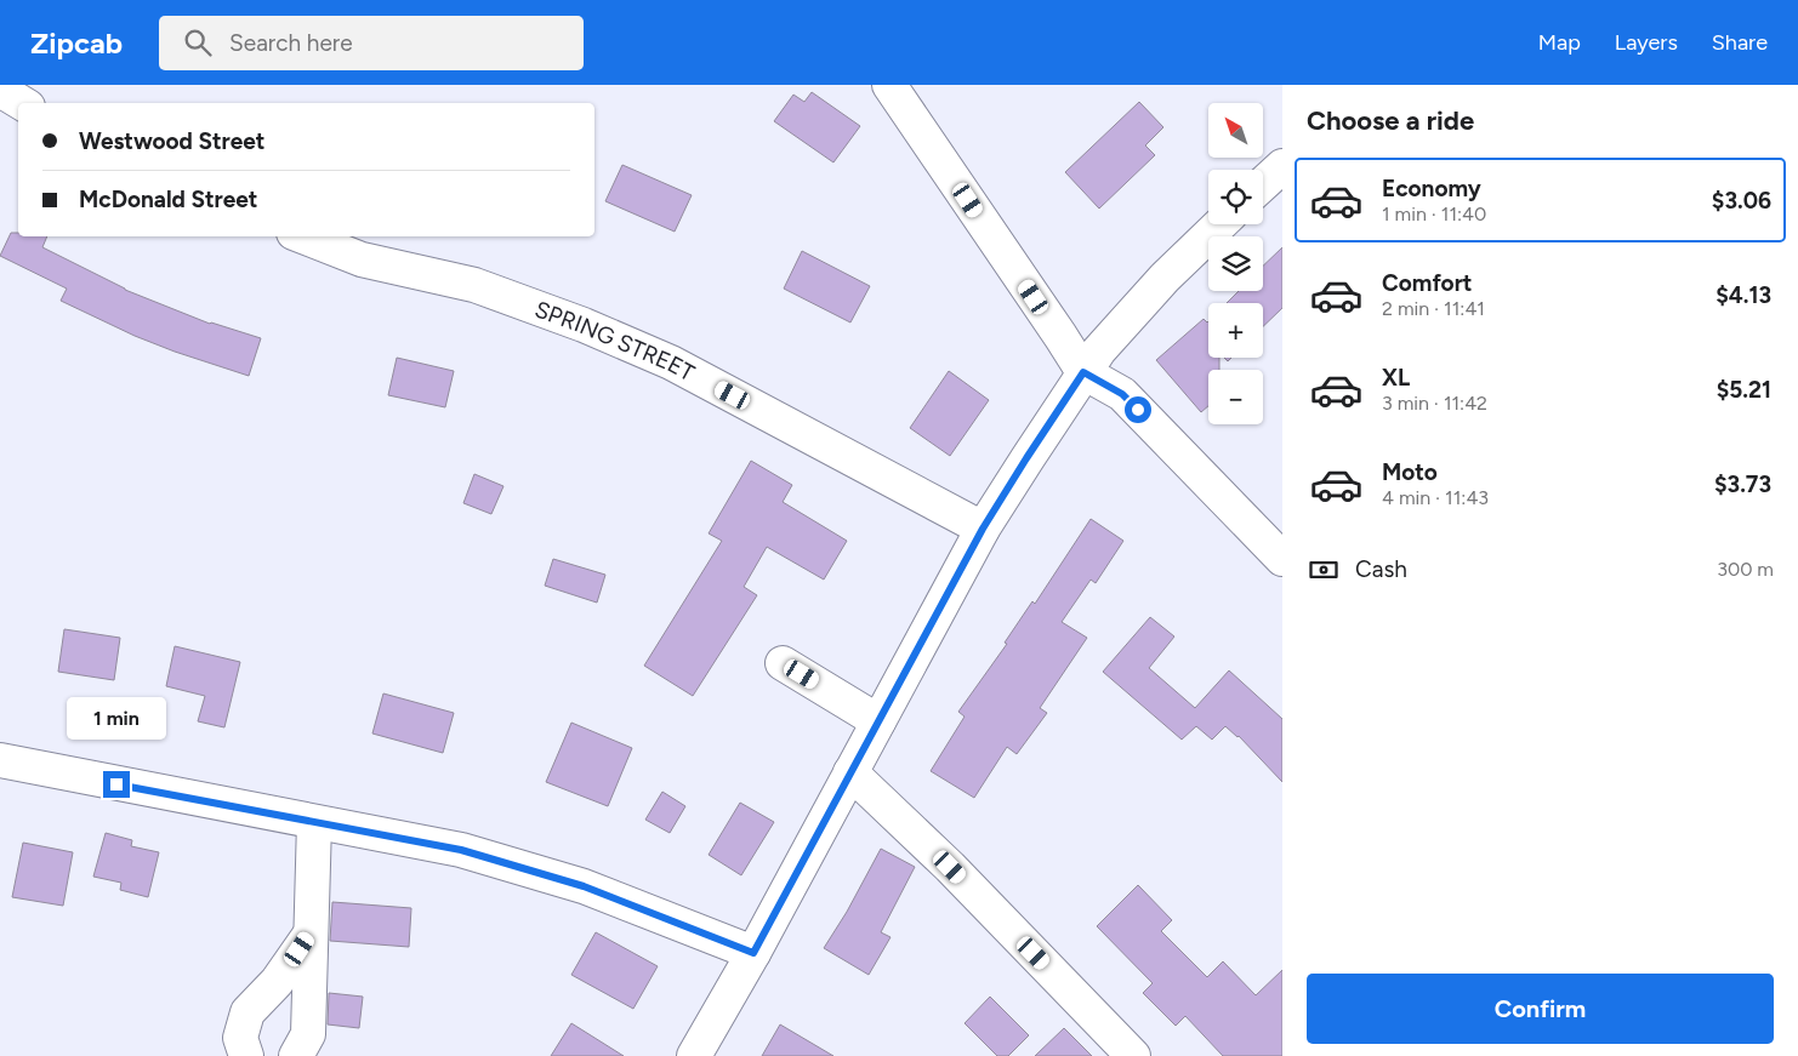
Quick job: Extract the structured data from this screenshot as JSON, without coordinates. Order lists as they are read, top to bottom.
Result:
{
  "streets": {
    "street": ["SPRING STREET"]
  },
  "north": "top left",
  "page": {
    "header": "Zipcab",
    "search": "Search here",
    "nav": ["Map", "Layers", "Share"],
    "heading": "Choose a ride",
    "map_buttons": ["+", "−"],
    "banner": ["Westwood Street", "McDonald Street"],
    "list": [
      {
        "name": "Economy",
        "note": "1 min · 11:40",
        "value": "$3.06"
      },
      {
        "name": "Comfort",
        "note": "2 min · 11:41",
        "value": "$4.13"
      },
      {
        "name": "XL",
        "note": "3 min · 11:42",
        "value": "$5.21"
      },
      {
        "name": "Moto",
        "note": "4 min · 11:43",
        "value": "$3.73"
      }
    ],
    "pay": ["Cash", "300 m"],
    "bubble": "1 min",
    "buttons": "Confirm"
  }
}
